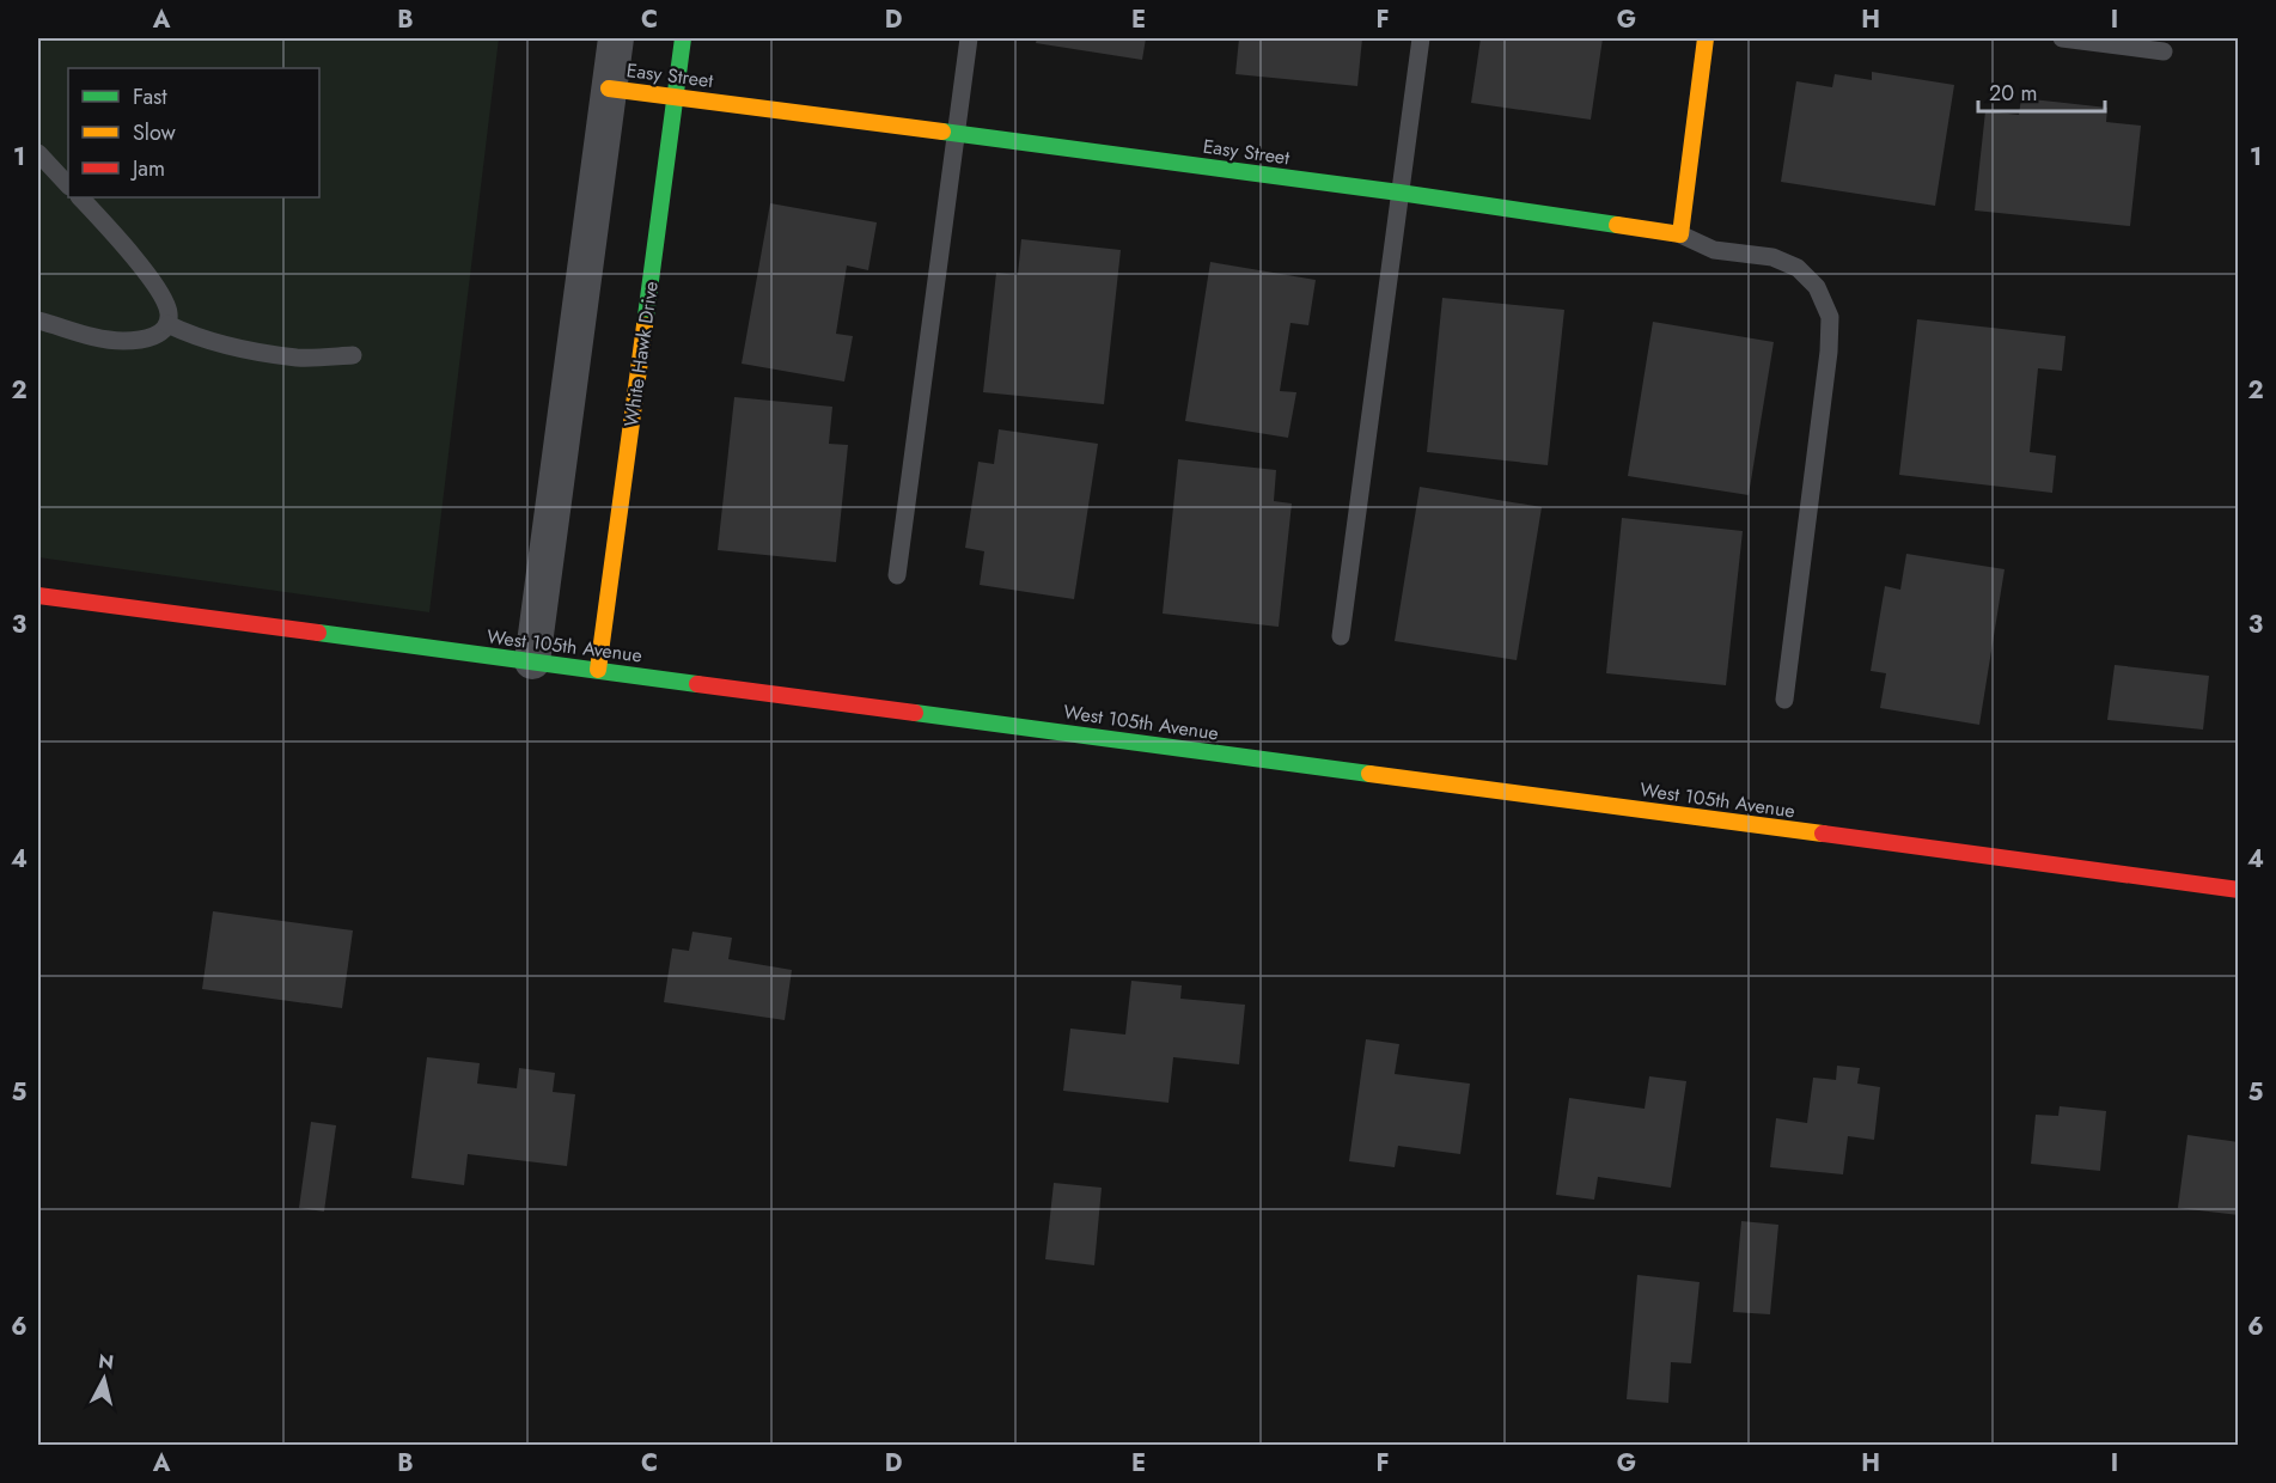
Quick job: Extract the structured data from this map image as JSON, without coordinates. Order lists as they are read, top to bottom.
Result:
{
  "streets": {
    "street": ["Easy Street", "White Hawk Drive", "West 105th Avenue"]
  },
  "crossings": [
    ["Easy Street", "White Hawk Drive"],
    ["White Hawk Drive", "West 105th Avenue"]
  ],
  "legend": ["Fast", "Slow", "Jam"],
  "scale_bar": "20 m",
  "north": "top",
  "grid": {
    "columns": [
      "A",
      "B",
      "C",
      "D",
      "E",
      "F",
      "G",
      "H",
      "I"
    ],
    "rows": [
      "1",
      "2",
      "3",
      "4",
      "5",
      "6"
    ]
  }
}
